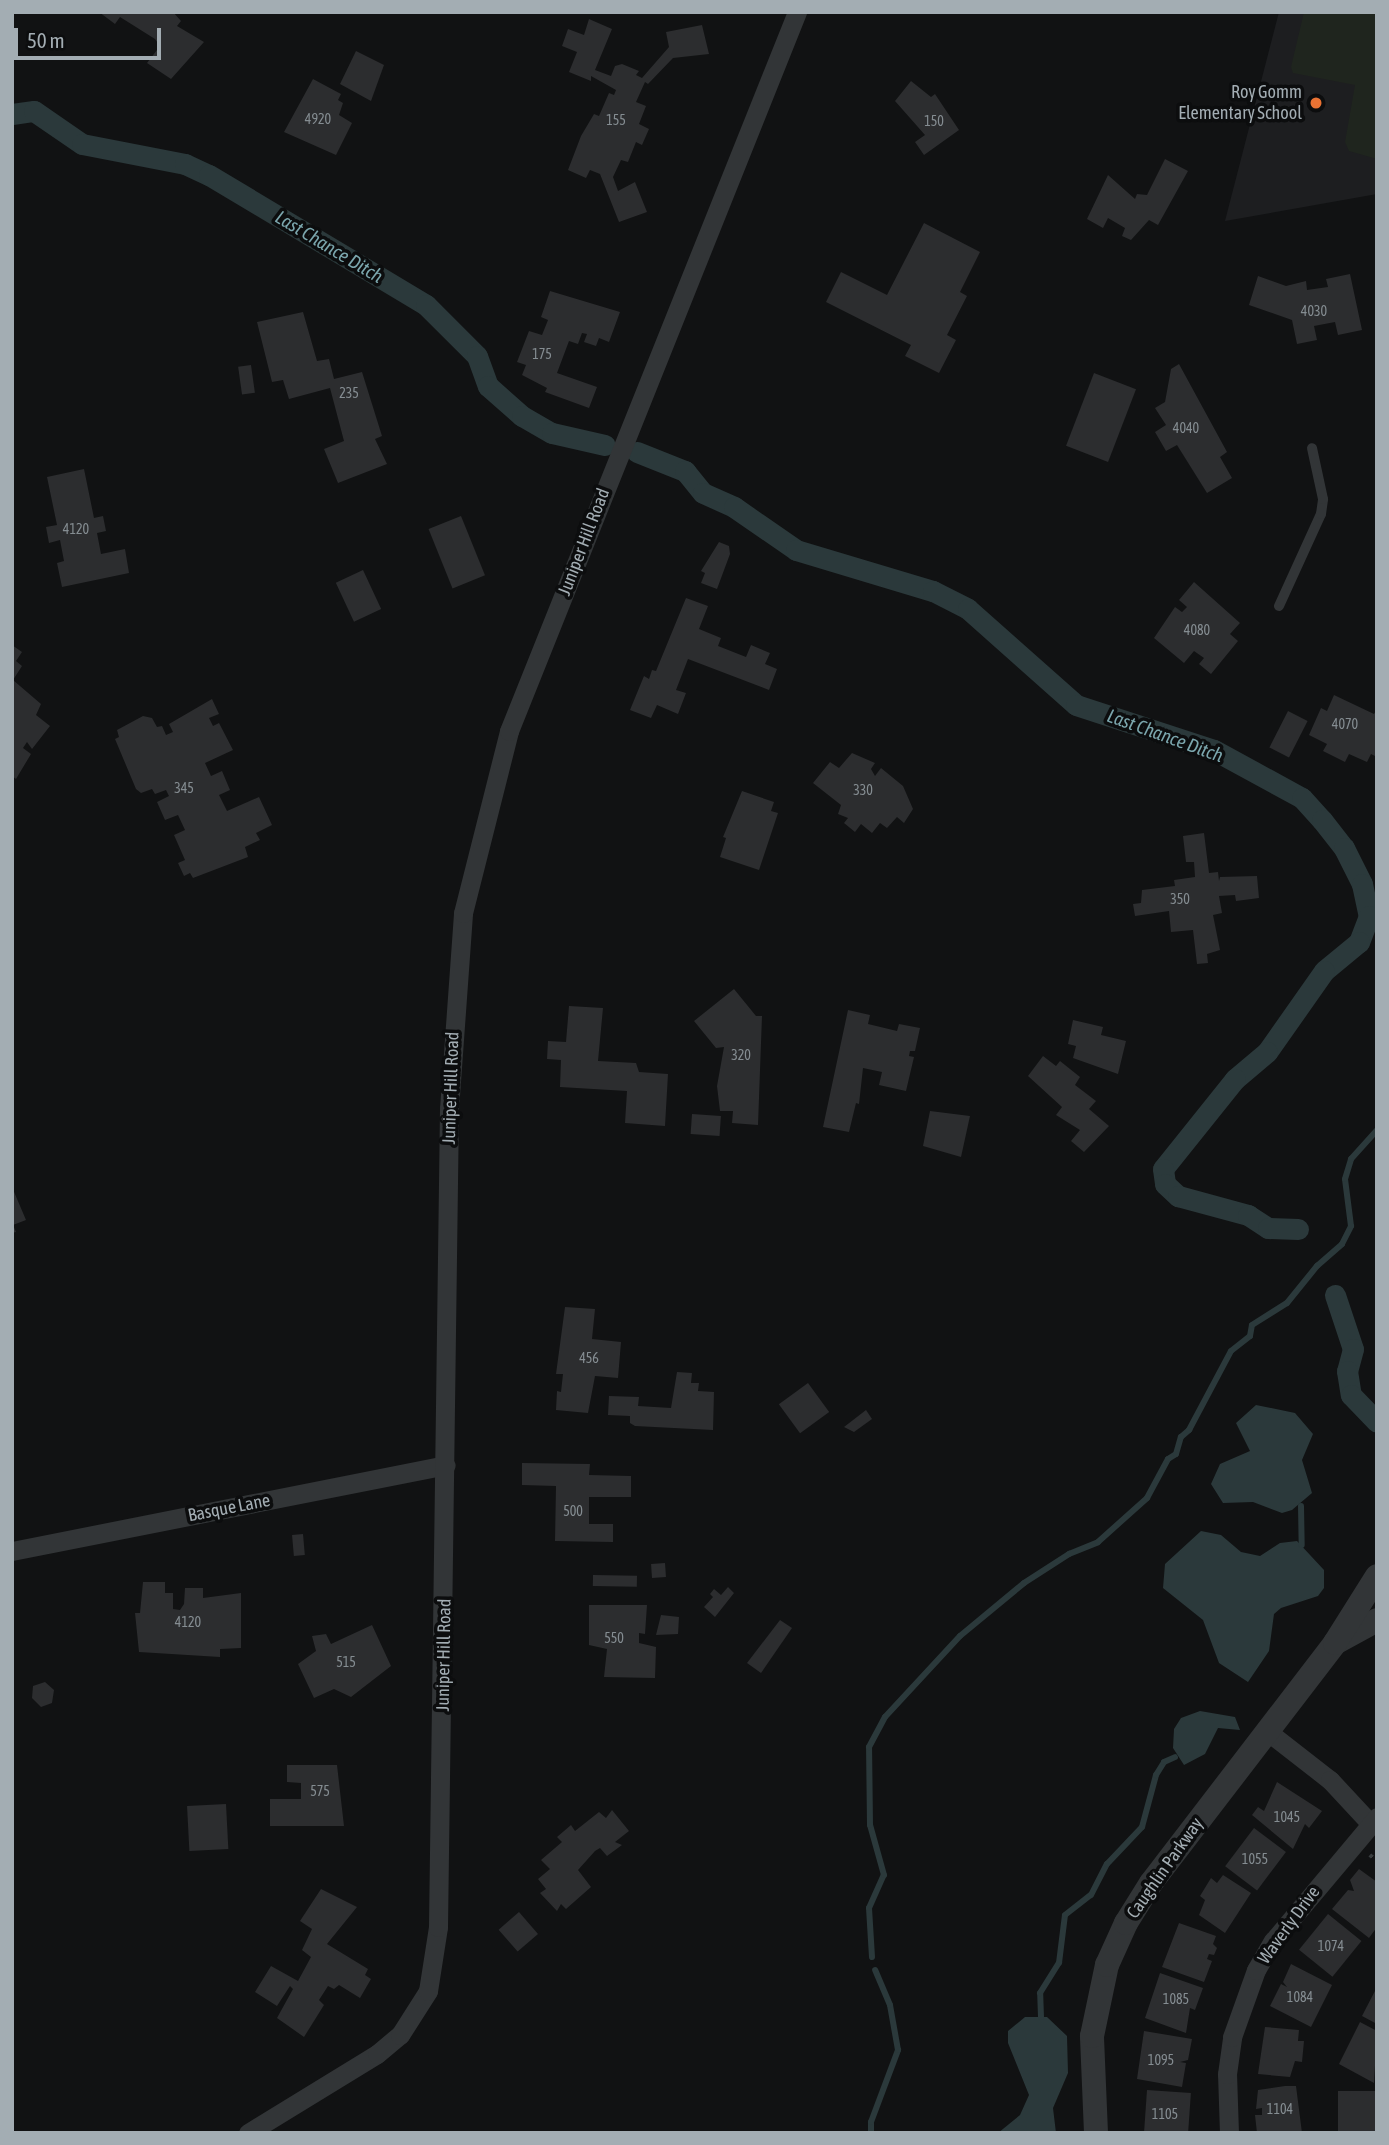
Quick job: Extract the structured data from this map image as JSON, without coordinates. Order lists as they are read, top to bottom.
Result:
{
  "streets": {
    "street": [
      "Juniper Hill Road",
      "Basque Lane",
      "Caughlin Parkway",
      "Waverly Drive"
    ]
  },
  "crossings": [
    ["Juniper Hill Road", "Basque Lane"]
  ],
  "water": ["Last Chance Ditch"],
  "places": ["Roy Gomm Elementary School"],
  "house_numbers": [
    "4920",
    "155",
    "150",
    "4030",
    "175",
    "235",
    "4040",
    "4120",
    "4080",
    "4070",
    "345",
    "330",
    "350",
    "320",
    "456",
    "500",
    "4120",
    "550",
    "515",
    "575",
    "1045",
    "1055",
    "1074",
    "1084",
    "1085",
    "1095",
    "1104",
    "1105"
  ],
  "scale_bar": "50 m"
}
